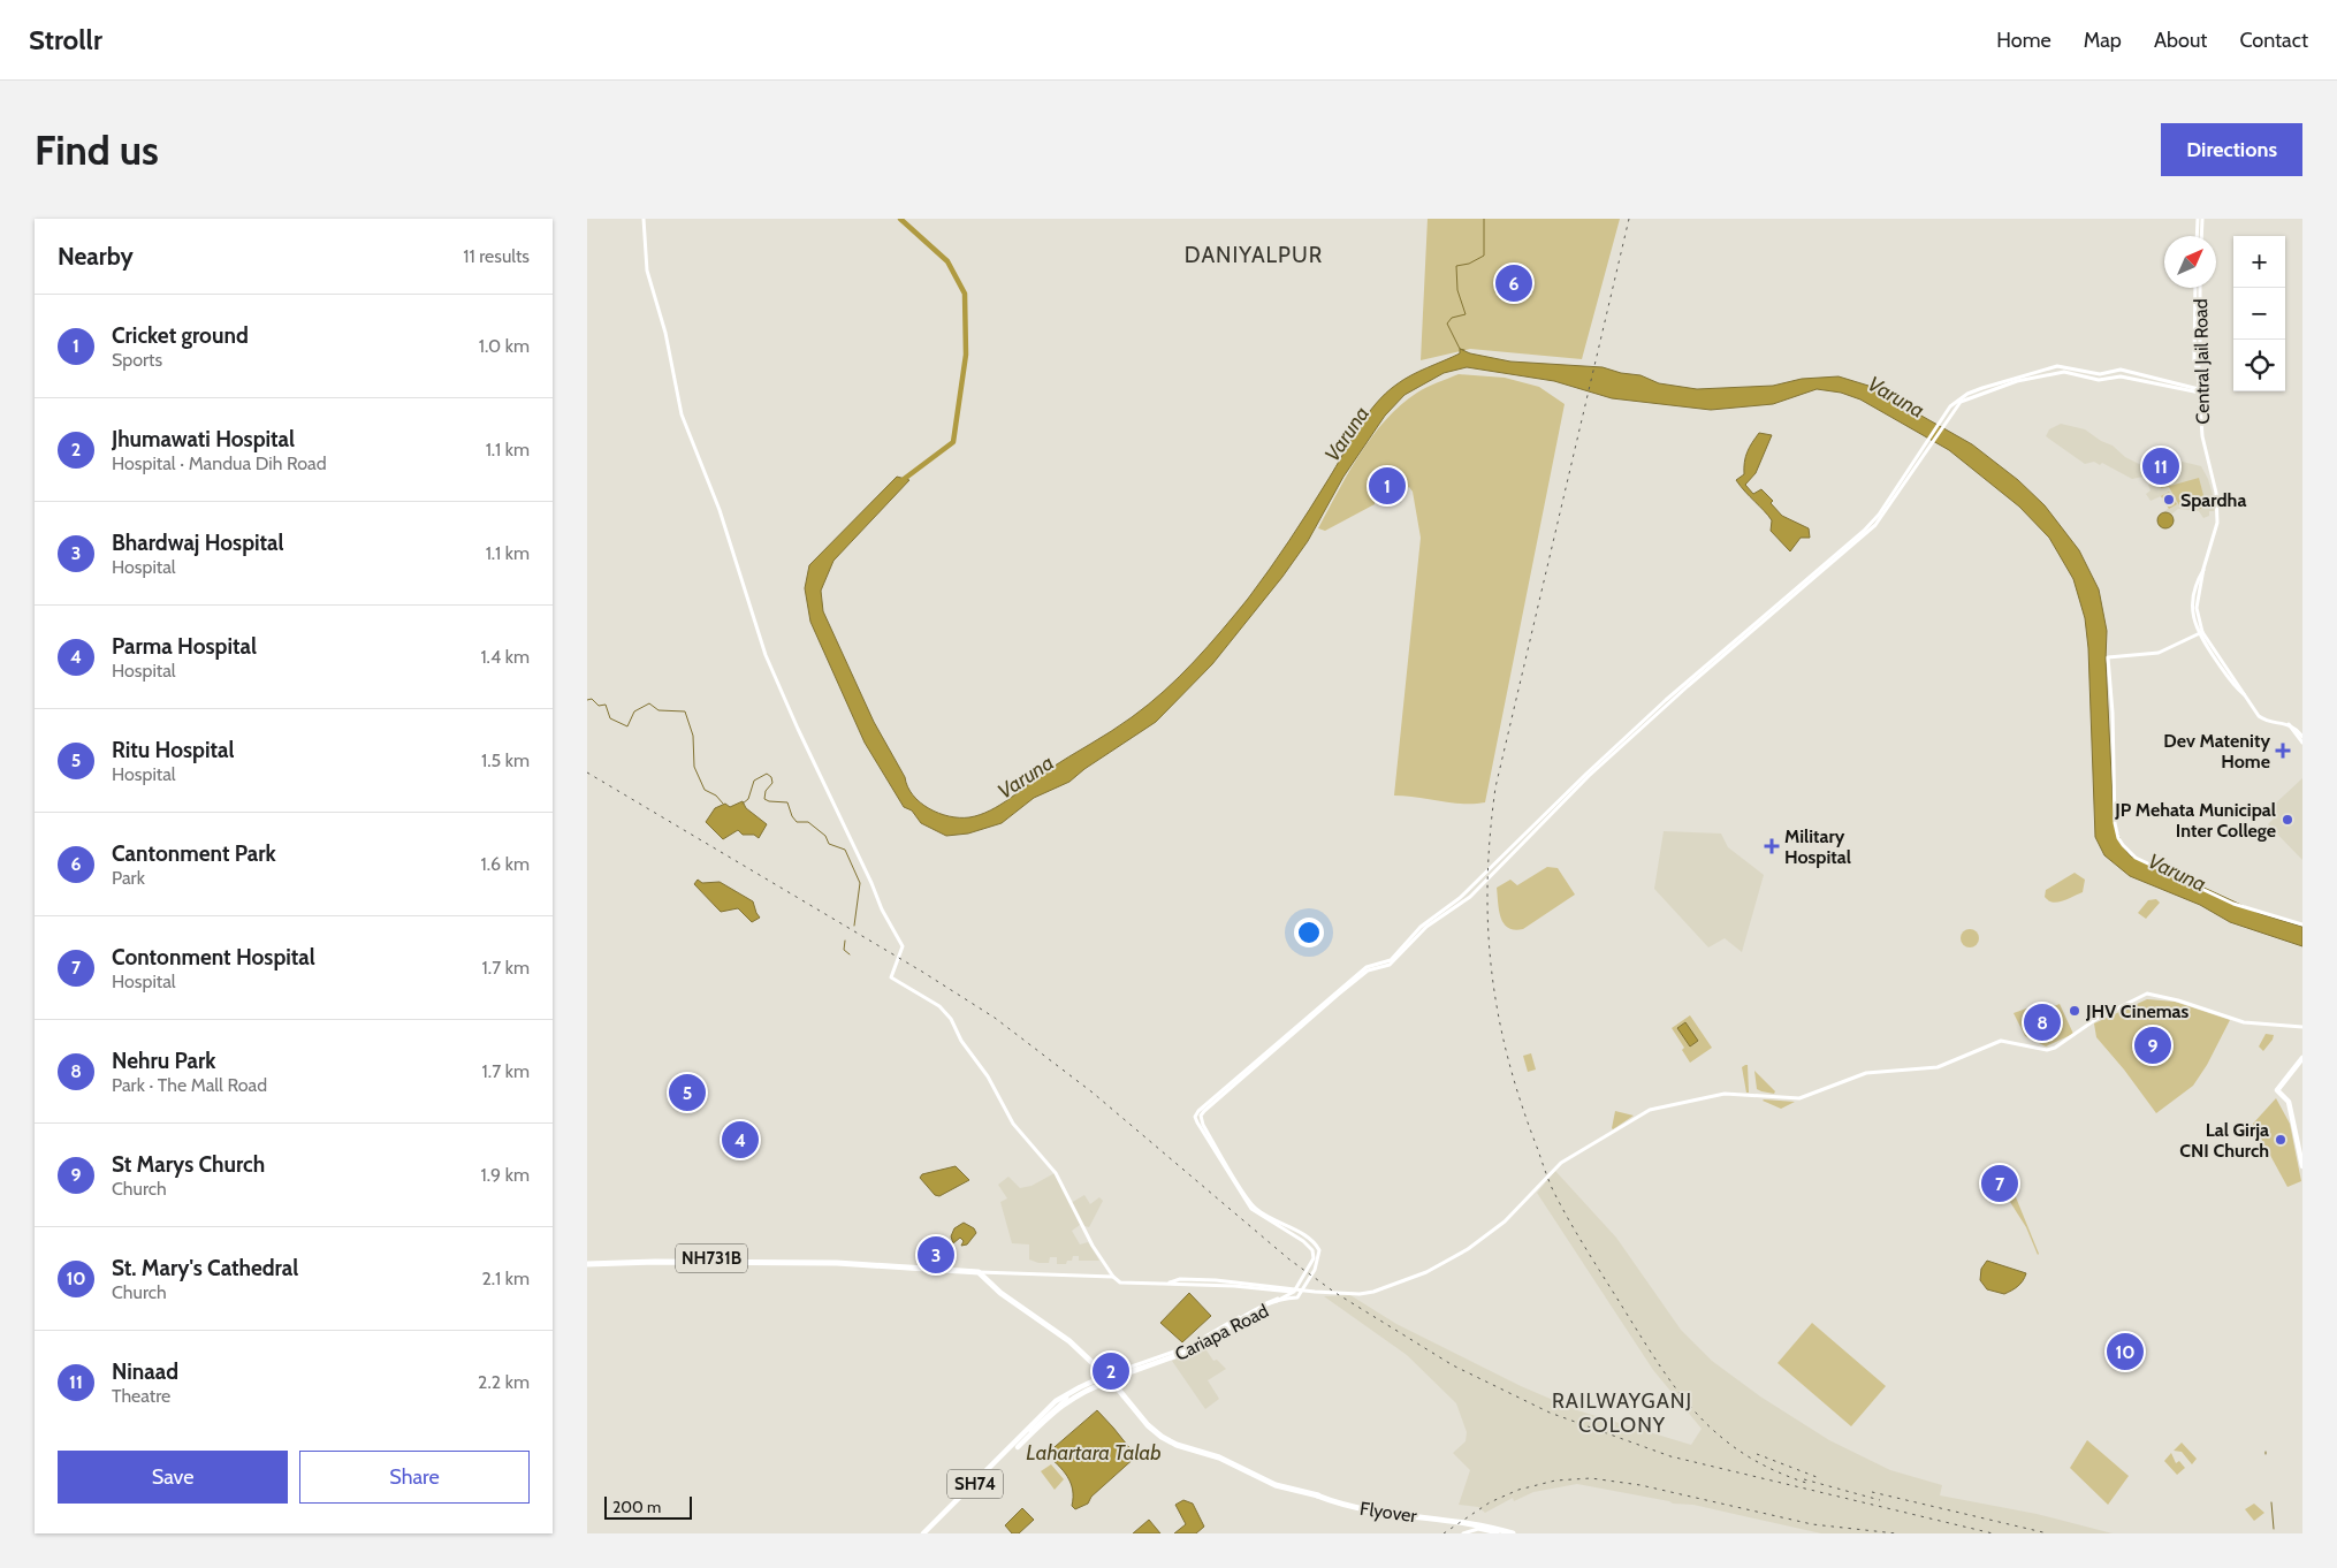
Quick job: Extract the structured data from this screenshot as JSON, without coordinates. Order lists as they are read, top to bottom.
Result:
{
  "streets": {
    "highway": ["NH731B", "Flyover"],
    "main road": ["SH74"],
    "street": ["Central Jail Road", "Cariapa Road"]
  },
  "crossings": [
    ["NH731B", "Flyover"],
    ["Cariapa Road", "SH74"],
    ["Cariapa Road", "Flyover"],
    ["SH74", "Flyover"]
  ],
  "districts": ["DANIYALPUR", "RAILWAYGANJ COLONY"],
  "water": ["Varuna", "Lahartara Talab"],
  "places": {
    "other": [
      "Spardha",
      "JP Mehata Municipal Inter College",
      "JHV Cinemas",
      "Lal Girja CNI Church"
    ],
    "health": ["Dev Matenity Home", "Military Hospital"]
  },
  "scale_bar": "200 m",
  "north": "top right",
  "page": {
    "header": "Strollr",
    "nav": [
      "Home",
      "Map",
      "About",
      "Contact"
    ],
    "buttons": [
      "Directions",
      ["Save", "Share"]
    ],
    "title": "Find us",
    "heading": ["Nearby", "11 results"],
    "map_buttons": ["+", "−"],
    "pins": [
      "6",
      "11",
      "1",
      "8",
      "9",
      "5",
      "4",
      "7",
      "3",
      "10",
      "2"
    ],
    "list": [
      {
        "mark": "1",
        "name": "Cricket ground",
        "note": "Sports",
        "value": "1.0 km"
      },
      {
        "mark": "2",
        "name": "Jhumawati Hospital",
        "note": "Hospital · Mandua Dih Road",
        "value": "1.1 km"
      },
      {
        "mark": "3",
        "name": "Bhardwaj Hospital",
        "note": "Hospital",
        "value": "1.1 km"
      },
      {
        "mark": "4",
        "name": "Parma Hospital",
        "note": "Hospital",
        "value": "1.4 km"
      },
      {
        "mark": "5",
        "name": "Ritu Hospital",
        "note": "Hospital",
        "value": "1.5 km"
      },
      {
        "mark": "6",
        "name": "Cantonment Park",
        "note": "Park",
        "value": "1.6 km"
      },
      {
        "mark": "7",
        "name": "Contonment Hospital",
        "note": "Hospital",
        "value": "1.7 km"
      },
      {
        "mark": "8",
        "name": "Nehru Park",
        "note": "Park · The Mall Road",
        "value": "1.7 km"
      },
      {
        "mark": "9",
        "name": "St Marys Church",
        "note": "Church",
        "value": "1.9 km"
      },
      {
        "mark": "10",
        "name": "St. Mary's Cathedral",
        "note": "Church",
        "value": "2.1 km"
      },
      {
        "mark": "11",
        "name": "Ninaad",
        "note": "Theatre",
        "value": "2.2 km"
      }
    ],
    "scale": "200 m"
  }
}
